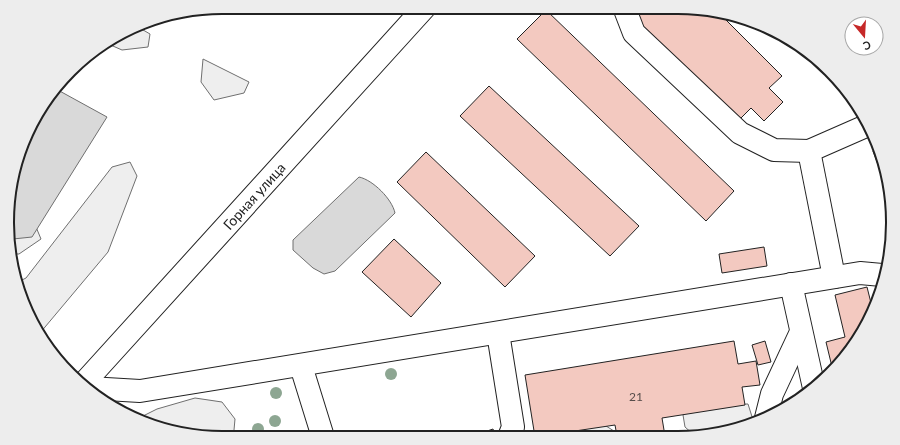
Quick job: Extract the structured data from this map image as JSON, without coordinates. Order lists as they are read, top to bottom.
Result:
{
  "streets": {
    "street": ["Горная улица"]
  },
  "house_numbers": ["21"],
  "north": "bottom"
}
